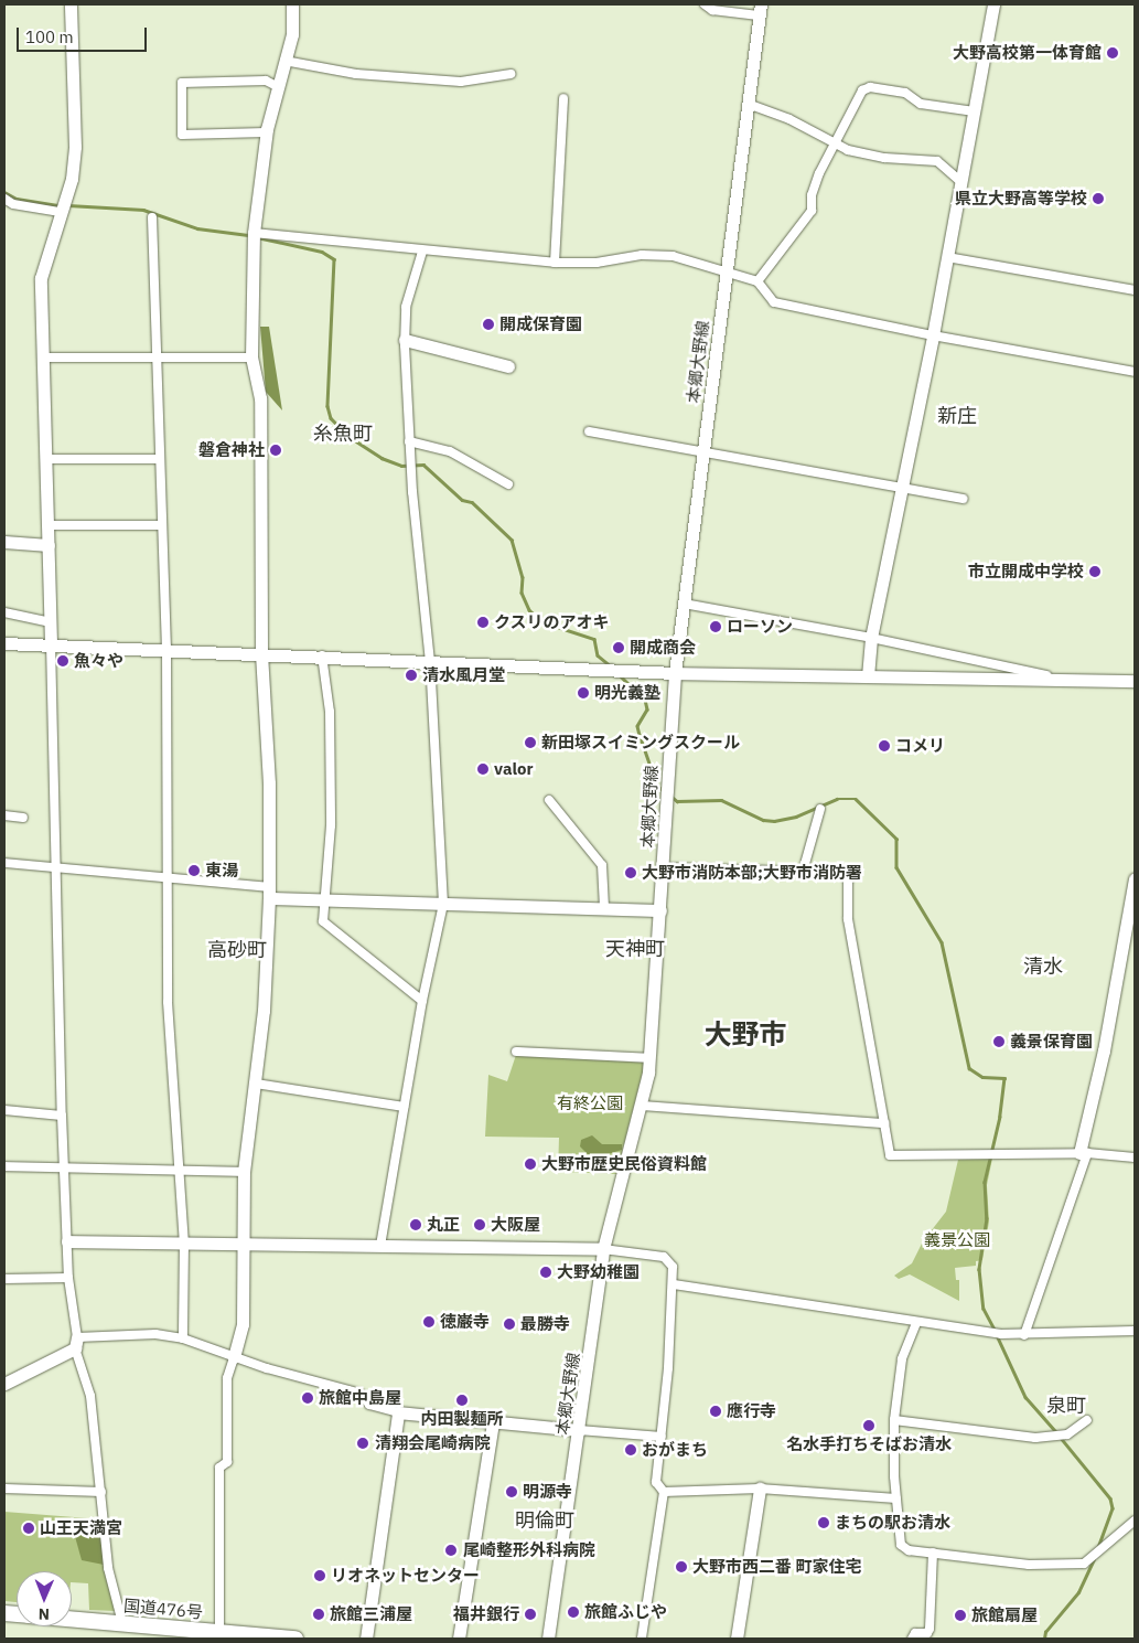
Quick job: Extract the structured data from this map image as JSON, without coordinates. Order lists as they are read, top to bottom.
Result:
{
  "streets": {
    "highway": ["国道476号"],
    "street": ["本郷大野線"]
  },
  "districts": [
    "新庄",
    "糸魚町",
    "天神町",
    "高砂町",
    "清水",
    "大野市",
    "泉町",
    "明倫町"
  ],
  "parks": ["有終公園", "義景公園"],
  "places": [
    "大野高校第一体育館",
    "県立大野高等学校",
    "開成保育園",
    "磐倉神社",
    "市立開成中学校",
    "クスリのアオキ",
    "ローソン",
    "開成商会",
    "魚々や",
    "清水風月堂",
    "明光義塾",
    "新田塚スイミングスクール",
    "コメリ",
    "valor",
    "東湯",
    "大野市消防本部;大野市消防署",
    "義景保育園",
    "大野市歴史民俗資料館",
    "丸正",
    "大阪屋",
    "大野幼稚園",
    "徳巌寺",
    "最勝寺",
    "旅館中島屋",
    "内田製麺所",
    "應行寺",
    "名水手打ちそばお清水",
    "清翔会尾崎病院",
    "おがまち",
    "明源寺",
    "まちの駅お清水",
    "山王天満宮",
    "尾崎整形外科病院",
    "大野市西二番 町家住宅",
    "リオネットセンター",
    "旅館ふじや",
    "旅館三浦屋",
    "福井銀行",
    "旅館扇屋"
  ],
  "scale_bar": "100 m",
  "north": "bottom"
}
